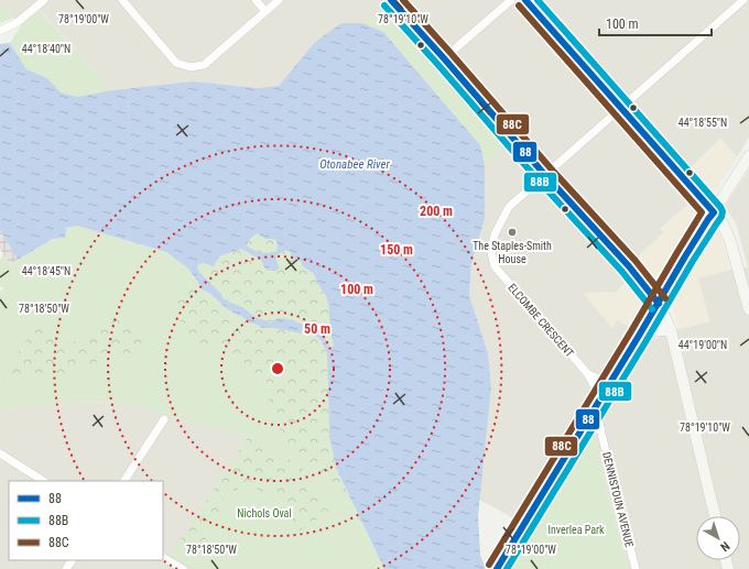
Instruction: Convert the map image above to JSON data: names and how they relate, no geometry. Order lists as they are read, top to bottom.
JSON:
{
  "streets": {
    "street": ["ELCOMBE CRESCENT", "DENNISTOUN AVENUE"]
  },
  "crossings": [
    ["ELCOMBE CRESCENT", "DENNISTOUN AVENUE"]
  ],
  "water": ["Otonabee River"],
  "parks": ["Nichols Oval", "Inverlea Park"],
  "places": ["The Staples-Smith House"],
  "lines": ["transit line 88", "transit line 88B", "transit line 88C"],
  "legend": ["88", "88B", "88C"],
  "scale_bar": "100 m",
  "north": "bottom right",
  "coordinates": [
    "78°19'00\"W",
    "78°19'10\"W",
    "44°18'40\"N",
    "44°18'55\"N",
    "44°18'45\"N",
    "78°18'50\"W",
    "44°19'00\"N"
  ],
  "rings": [
    "200 m",
    "150 m",
    "100 m",
    "50 m"
  ]
}
